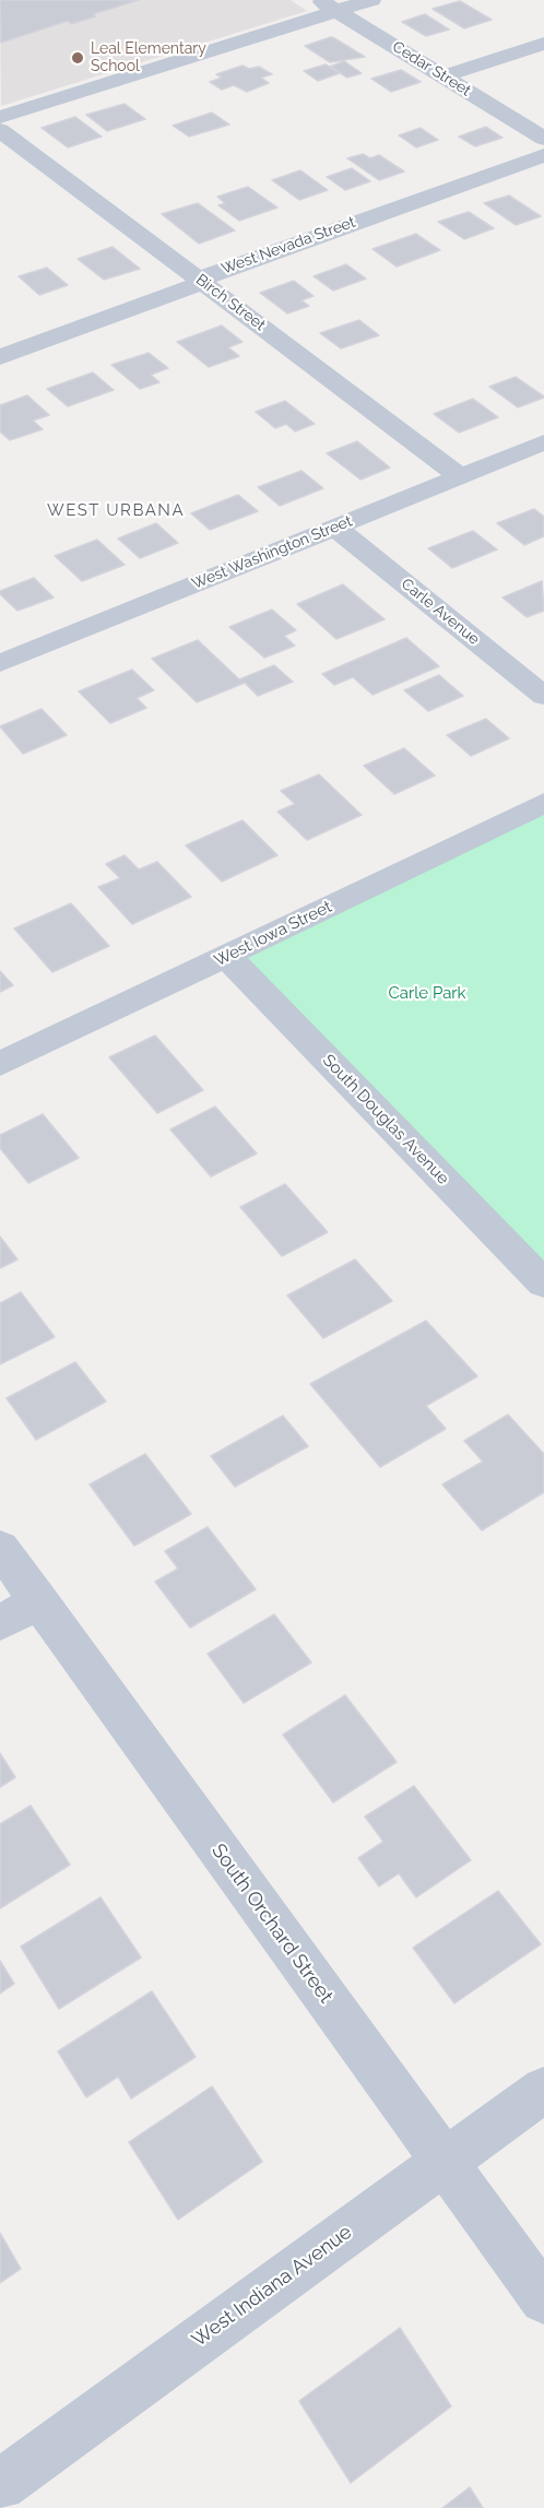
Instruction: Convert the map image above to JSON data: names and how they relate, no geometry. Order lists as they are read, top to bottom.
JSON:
{
  "streets": {
    "street": [
      "Cedar Street",
      "West Nevada Street",
      "Birch Street",
      "West Washington Street",
      "Carle Avenue",
      "West Iowa Street",
      "South Douglas Avenue",
      "South Orchard Street",
      "West Indiana Avenue"
    ]
  },
  "crossings": [
    ["West Nevada Street", "Birch Street"],
    ["Birch Street", "West Washington Street"],
    ["West Washington Street", "Carle Avenue"],
    ["West Iowa Street", "South Douglas Avenue"],
    ["South Orchard Street", "West Indiana Avenue"]
  ],
  "districts": ["WEST URBANA"],
  "parks": ["Carle Park"],
  "places": ["Leal Elementary School"]
}
